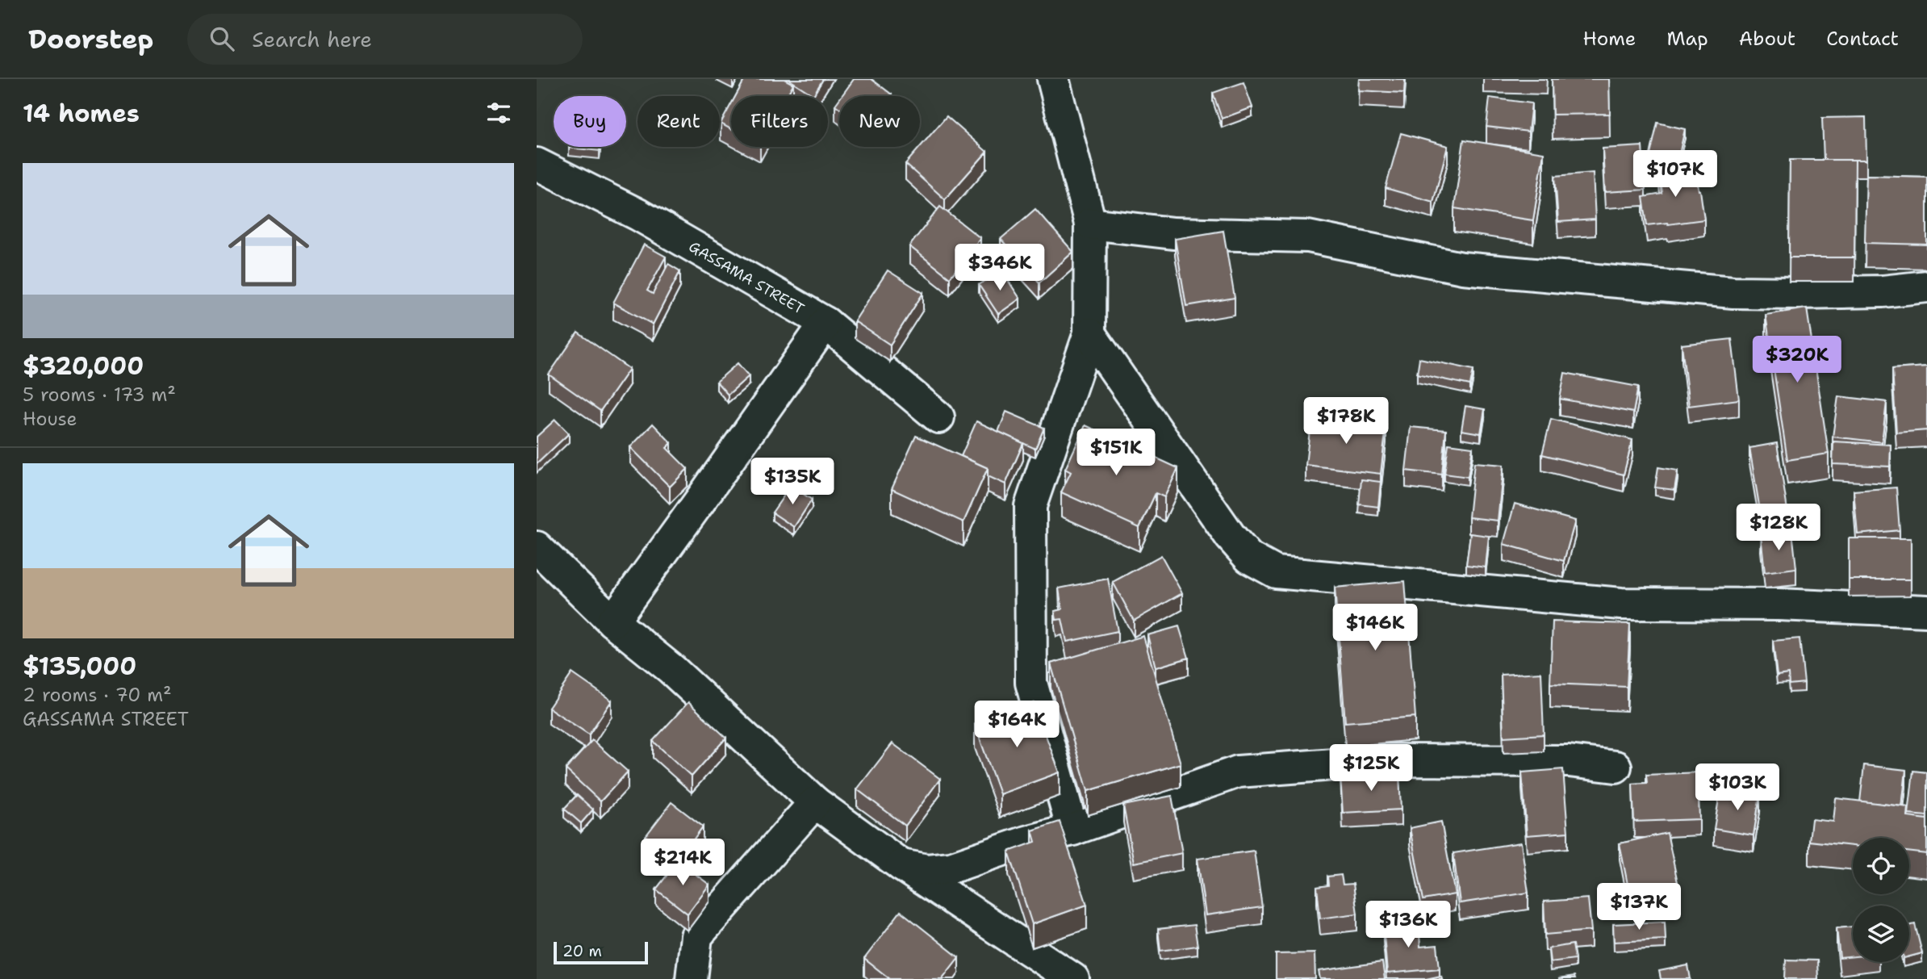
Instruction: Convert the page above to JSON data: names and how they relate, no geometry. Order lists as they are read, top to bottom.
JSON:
{
  "streets": {
    "street": ["GASSAMA STREET"]
  },
  "scale_bar": "20 m",
  "page": {
    "header": "Doorstep",
    "search": "Search here",
    "nav": [
      "Home",
      "Map",
      "About",
      "Contact"
    ],
    "heading": "14 homes",
    "chip": [
      "Buy",
      "Rent",
      "Filters",
      "New"
    ],
    "list": [
      {
        "name": "$320,000",
        "note": "5 rooms · 173 m² · House"
      },
      {
        "name": "$135,000",
        "note": "2 rooms · 70 m² · GASSAMA STREET"
      }
    ],
    "price": [
      "$107K",
      "$346K",
      "$320K",
      "$178K",
      "$151K",
      "$135K",
      "$128K",
      "$146K",
      "$164K",
      "$125K",
      "$103K",
      "$214K",
      "$137K",
      "$136K"
    ],
    "scale": "20 m"
  }
}
